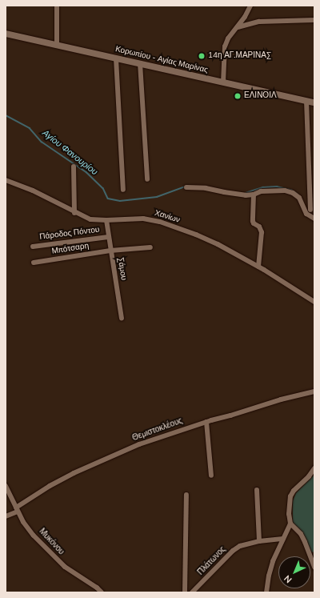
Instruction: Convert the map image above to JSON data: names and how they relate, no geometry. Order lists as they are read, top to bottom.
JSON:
{
  "streets": {
    "main road": ["Κορωπίου - Αγίας Μαρίνας"],
    "street": [
      "Χανίων",
      "Πάροδος Πόντου",
      "Μπότσαρη",
      "Σάμου",
      "Θεμιστοκλέους",
      "Μυκόνου",
      "Πλάτωνος"
    ]
  },
  "crossings": [
    ["Χανίων", "Σάμου"],
    ["Πάροδος Πόντου", "Σάμου"],
    ["Μπότσαρη", "Σάμου"],
    ["Θεμιστοκλέους", "Μυκόνου"]
  ],
  "water": ["Αγίου Φανουρίου"],
  "places": ["14η ΑΓ.ΜΑΡΙΝΑΣ", "ΕΛΙΝΟΙΛ"],
  "north": "bottom left"
}
